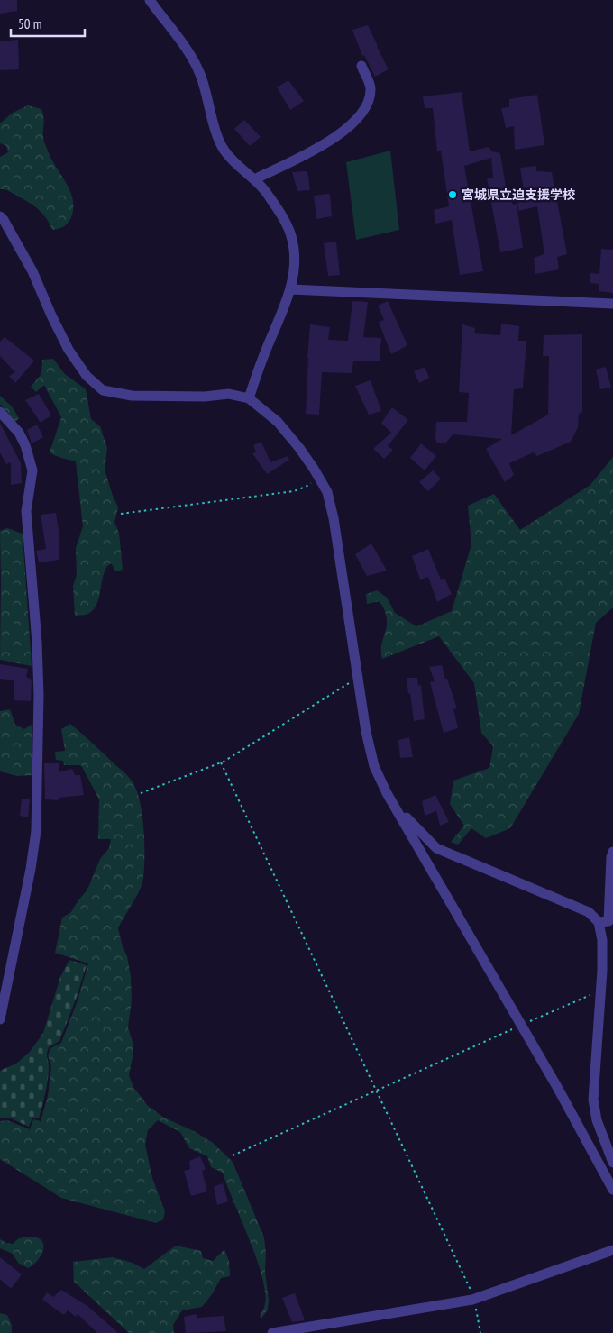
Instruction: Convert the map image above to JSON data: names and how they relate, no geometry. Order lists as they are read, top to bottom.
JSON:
{
  "places": ["宮城県立迫支援学校"],
  "scale_bar": "50 m"
}
